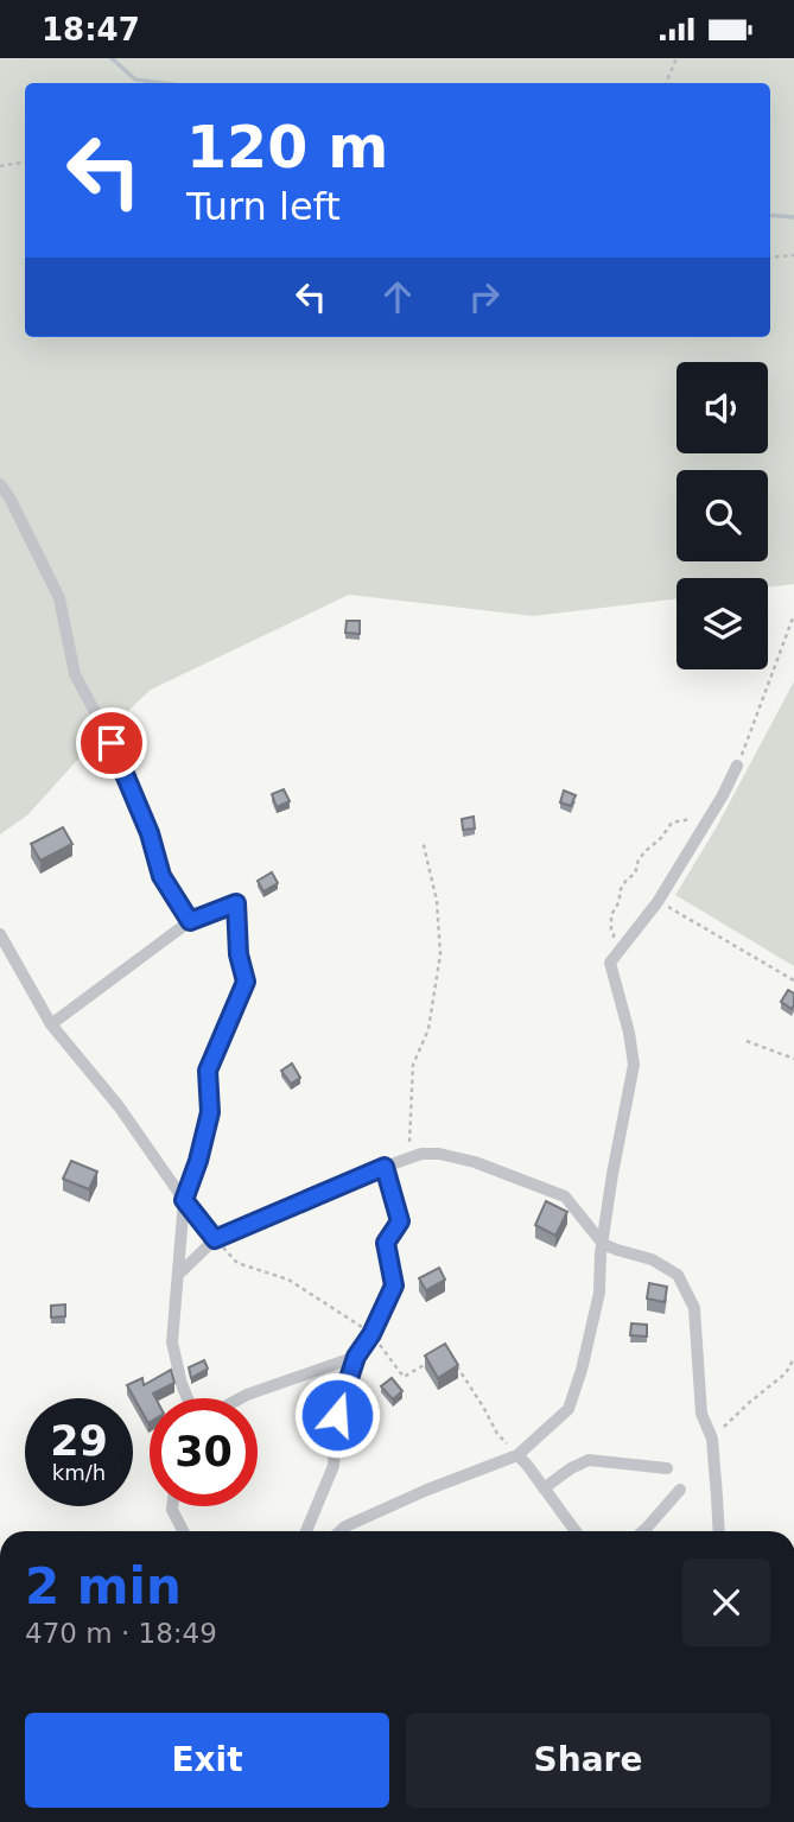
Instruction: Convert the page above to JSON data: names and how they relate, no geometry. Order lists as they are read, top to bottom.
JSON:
{
  "page": {
    "status": "18:47",
    "turn": ["120 m", "Turn left"],
    "speed": "29 km/h",
    "limit": "30",
    "heading": ["2 min", "470 m · 18:49"],
    "buttons": ["Exit", "Share"]
  }
}
